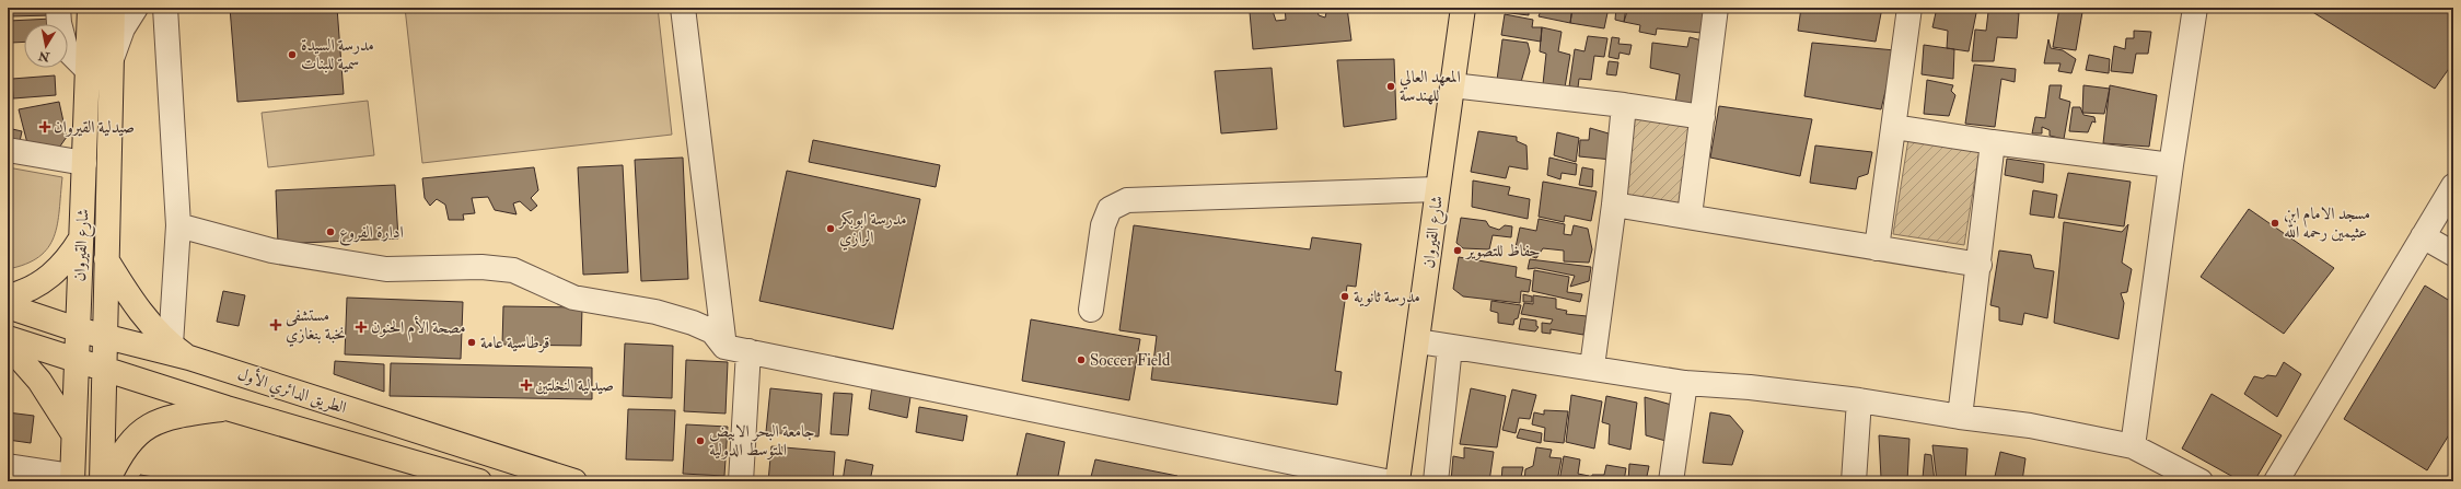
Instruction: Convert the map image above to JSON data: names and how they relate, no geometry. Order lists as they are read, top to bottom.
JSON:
{
  "streets": {
    "main road": ["شارع القيروان", "الطريق الدائري الأول"]
  },
  "crossings": [
    ["شارع القيروان", "الطريق الدائري الأول"]
  ],
  "places": {
    "other": [
      "مدرسة السيدة سمية للبنات",
      "المعهد العالي للهندسة",
      "مسجد الامام ابن عثيمين رحمه الله",
      "مدرسة ابوبكر الرازي",
      "ادارة الفروع",
      "حفاظ للتصوير",
      "مدرسة ثانوية",
      "قرطاسية عامة",
      "Soccer Field",
      "جامعة البحر الابيض المتوسط الدولية"
    ],
    "health": [
      "صيدلية القيروان",
      "مستشفى نخبة بنغازي",
      "مصحة الأم الحنون",
      "صيدلية النخلتين"
    ]
  },
  "north": "bottom"
}
